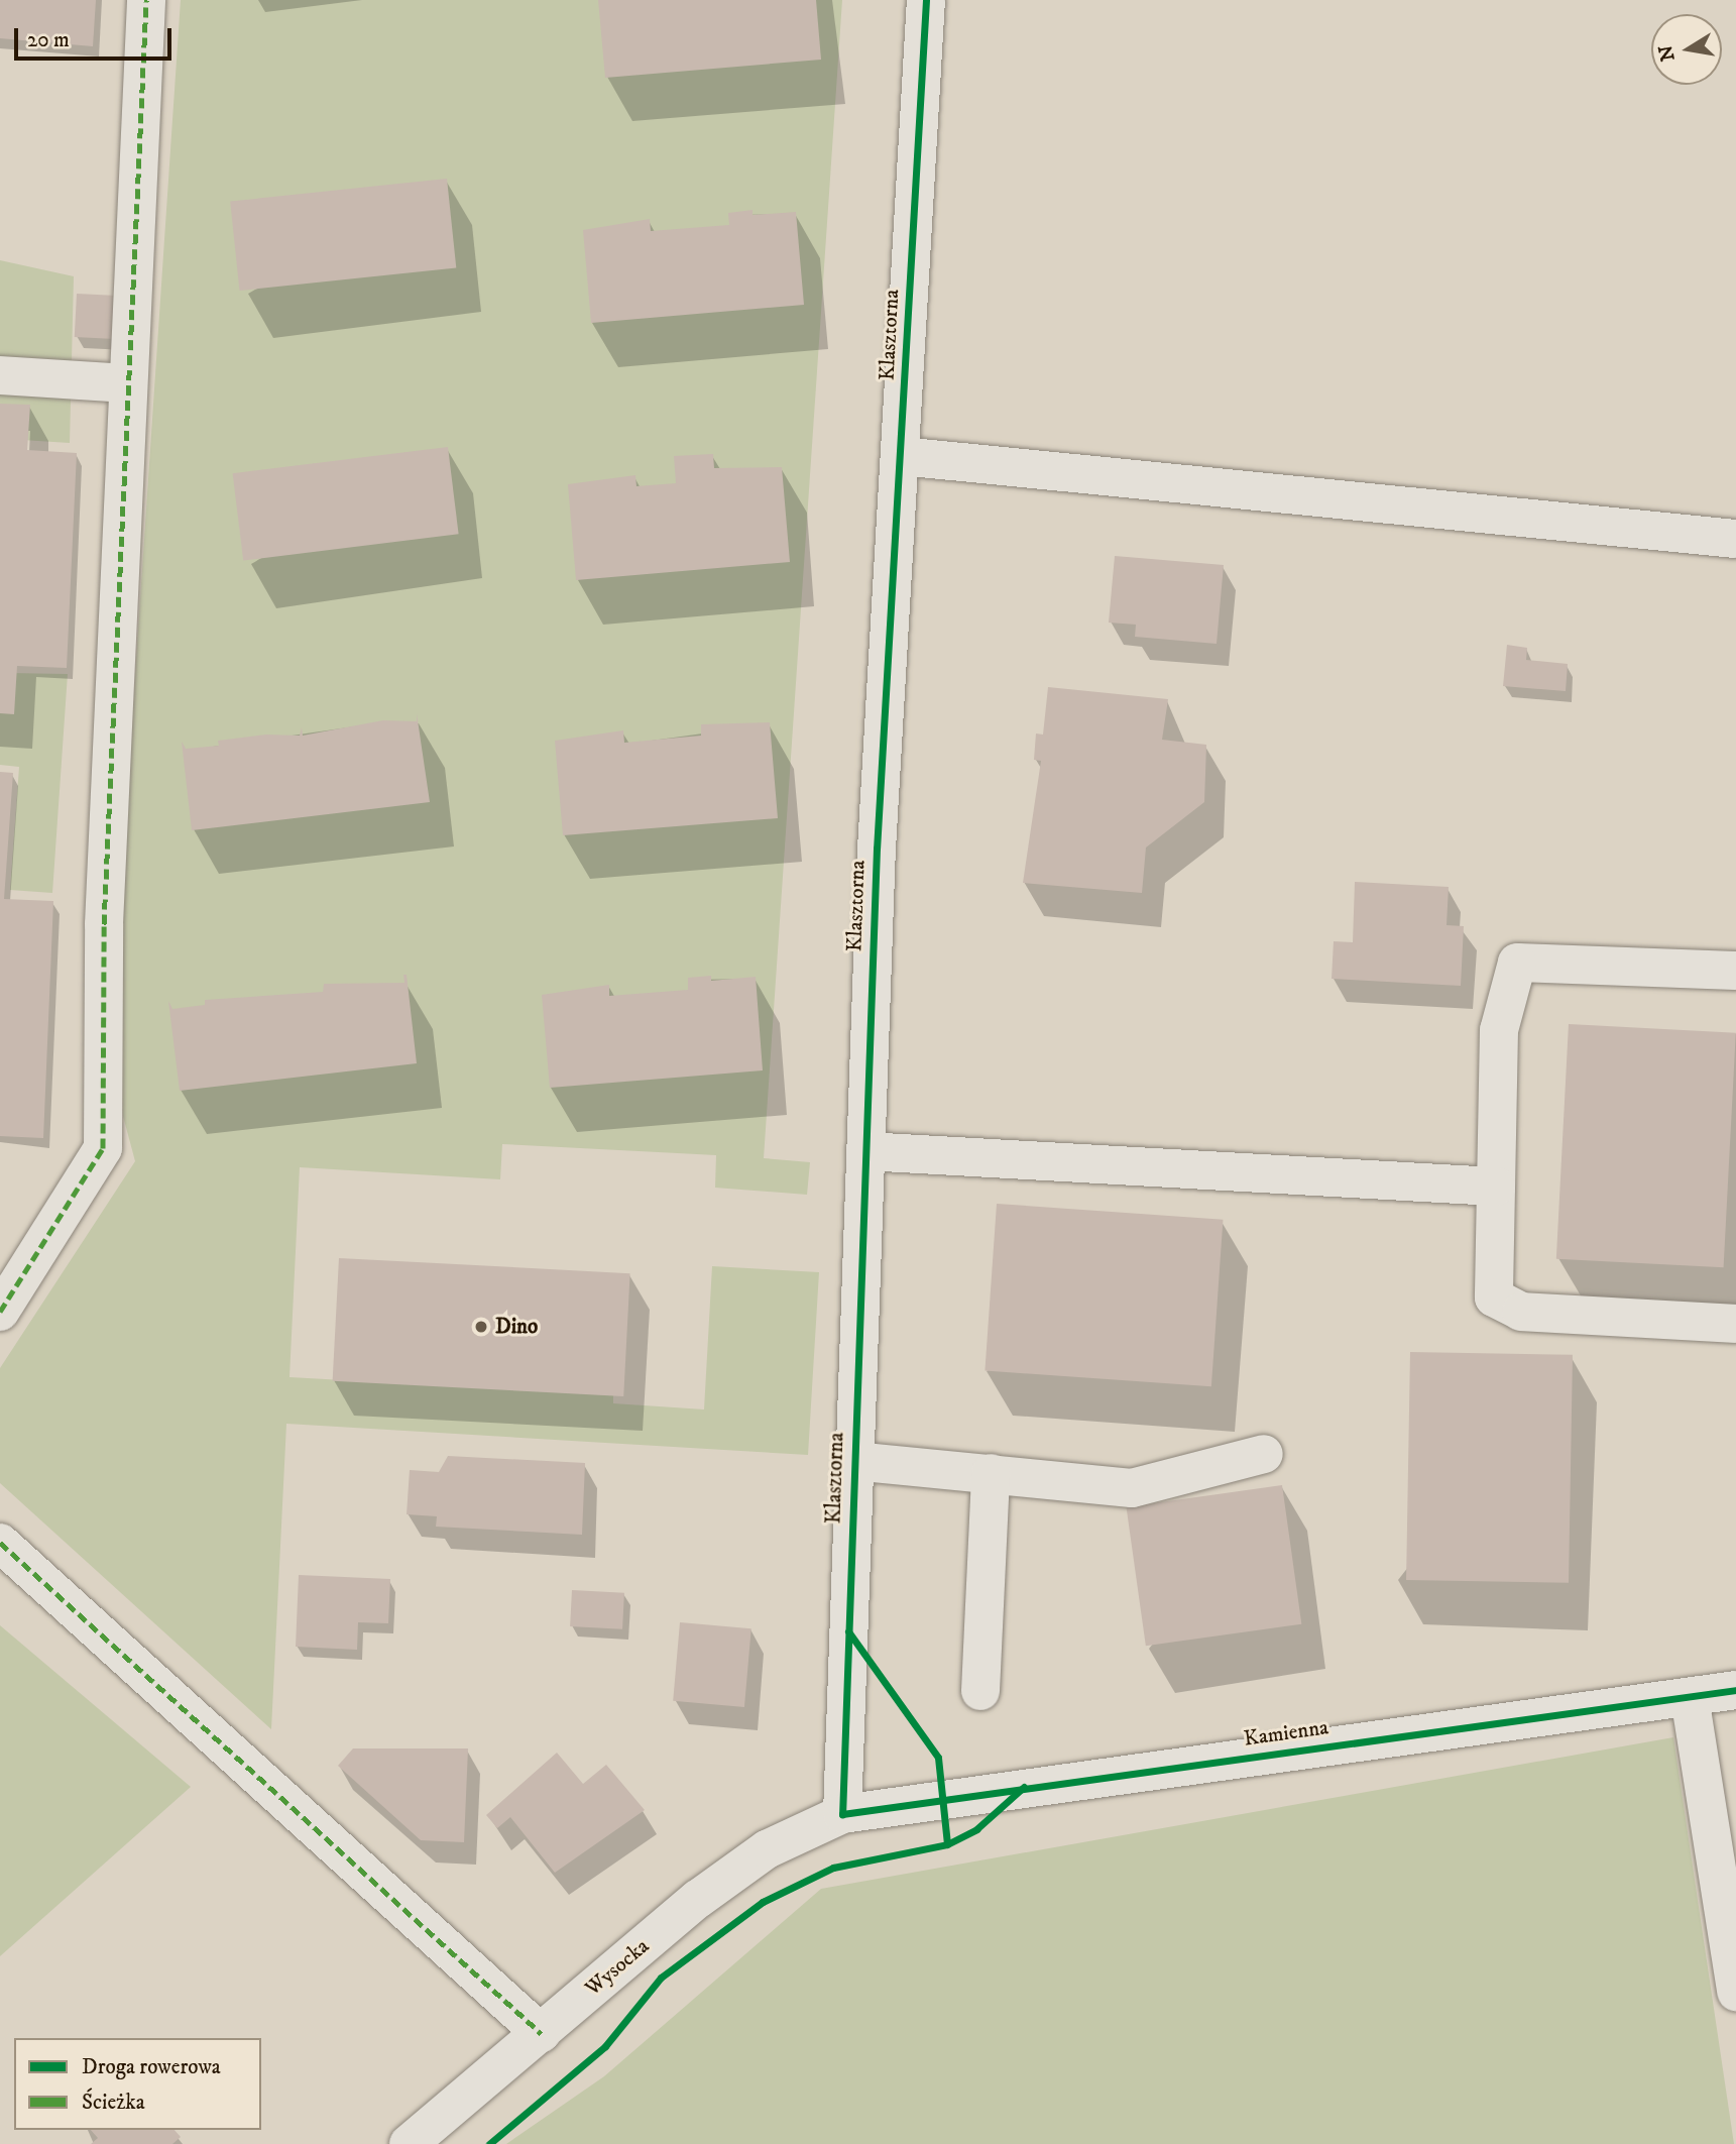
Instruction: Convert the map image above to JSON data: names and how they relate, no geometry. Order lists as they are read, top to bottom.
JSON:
{
  "streets": {
    "street": ["Klasztorna", "Kamienna", "Wysocka"]
  },
  "crossings": [
    ["Klasztorna", "Kamienna"],
    ["Klasztorna", "Wysocka"],
    ["Kamienna", "Wysocka"]
  ],
  "places": ["Dino"],
  "legend": ["Droga rowerowa", "Ścieżka"],
  "scale_bar": "20 m",
  "north": "left"
}
